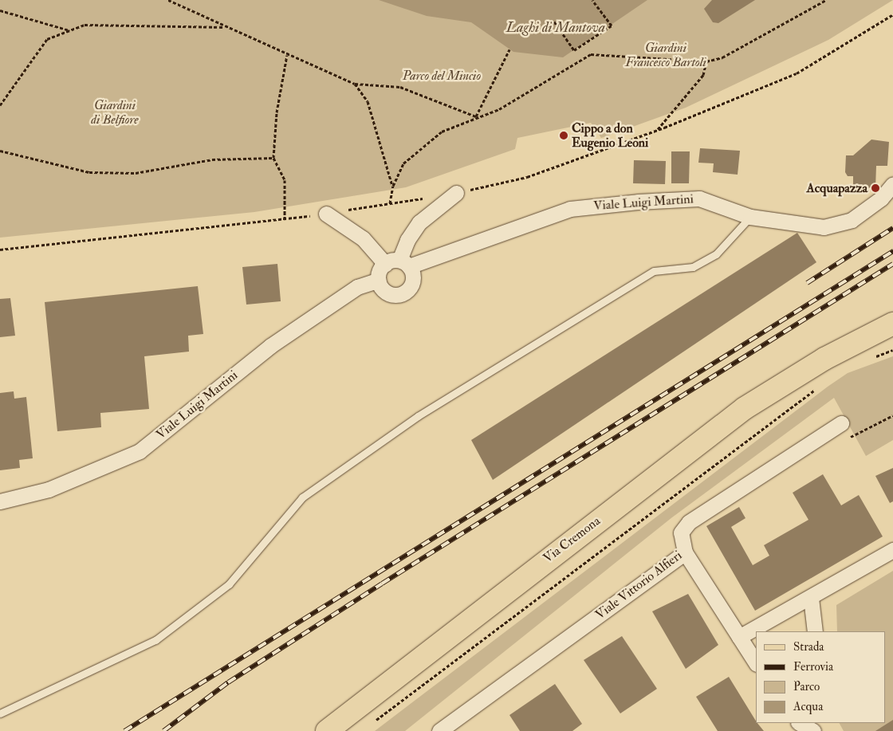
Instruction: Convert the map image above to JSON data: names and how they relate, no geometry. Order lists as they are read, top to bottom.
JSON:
{
  "streets": {
    "main road": ["Via Cremona"],
    "street": ["Viale Luigi Martini", "Viale Vittorio Alfieri"]
  },
  "water": ["Laghi di Mantova"],
  "parks": ["Giardini Francesco Bartoli", "Parco del Mincio", "Giardini di Belfiore"],
  "places": ["Cippo a don Eugenio Leoni", "Acquapazza"],
  "legend": [
    "Strada",
    "Ferrovia",
    "Parco",
    "Acqua"
  ]
}
